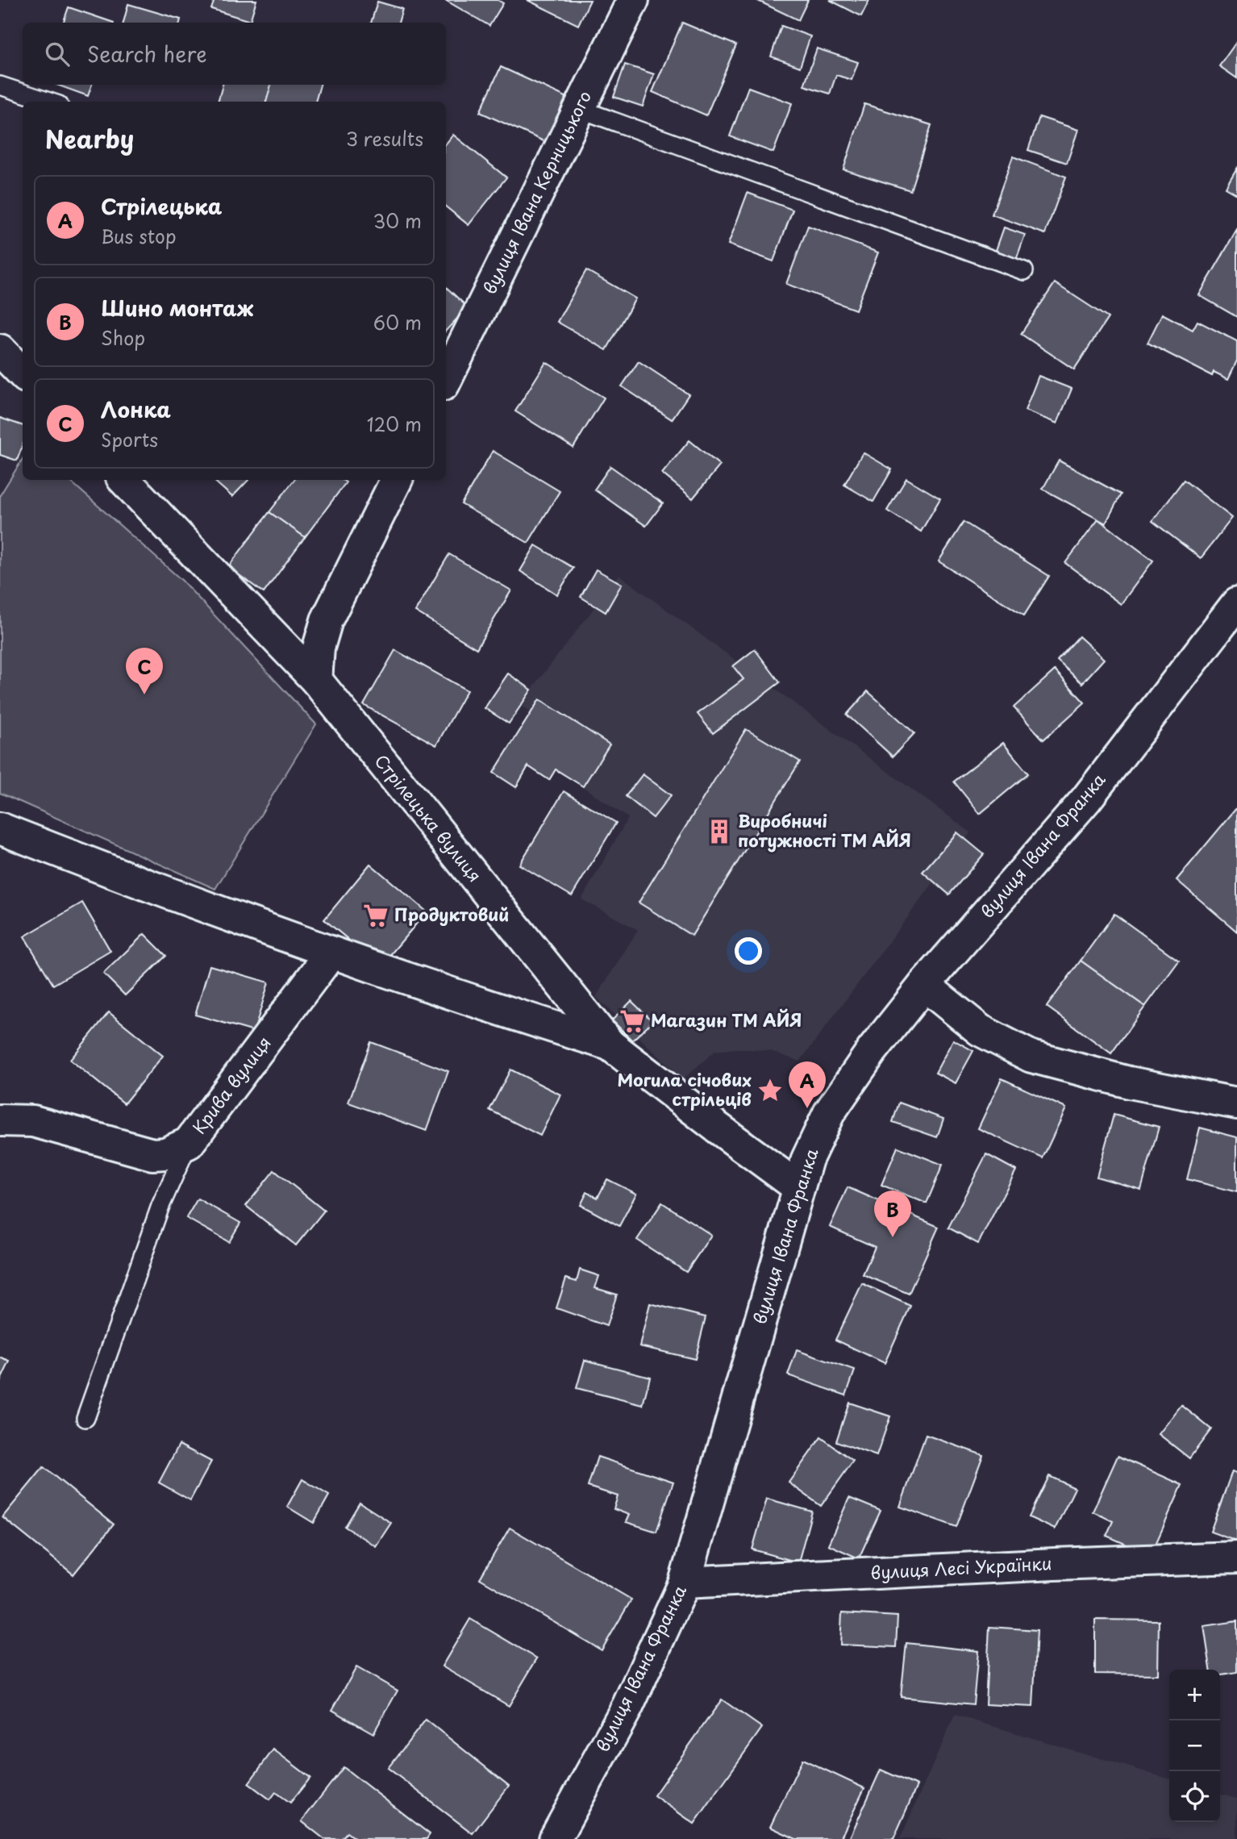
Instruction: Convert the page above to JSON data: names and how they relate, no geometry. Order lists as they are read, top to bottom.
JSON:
{
  "streets": {
    "street": [
      "вулиця Івана Керницького",
      "Стрілецька вулиця",
      "вулиця Івана Франка",
      "Крива вулиця",
      "вулиця Лесі Українки"
    ]
  },
  "crossings": [
    ["Стрілецька вулиця", "вулиця Івана Франка"],
    ["вулиця Івана Франка", "вулиця Лесі Українки"]
  ],
  "places": {
    "building": ["Виробничі потужності ТМ АЙЯ"],
    "supermarket": ["Продуктовий", "Магазин ТМ АЙЯ"],
    "place": ["Могила січових стрільців"]
  },
  "page": {
    "search": "Search here",
    "heading": ["Nearby", "3 results"],
    "list": [
      {
        "mark": "A",
        "name": "Стрілецька",
        "note": "Bus stop",
        "value": "30 m"
      },
      {
        "mark": "B",
        "name": "Шино монтаж",
        "note": "Shop",
        "value": "60 m"
      },
      {
        "mark": "C",
        "name": "Лонка",
        "note": "Sports",
        "value": "120 m"
      }
    ],
    "pins": ["C", "A", "B"],
    "map_buttons": ["+", "−"]
  }
}
